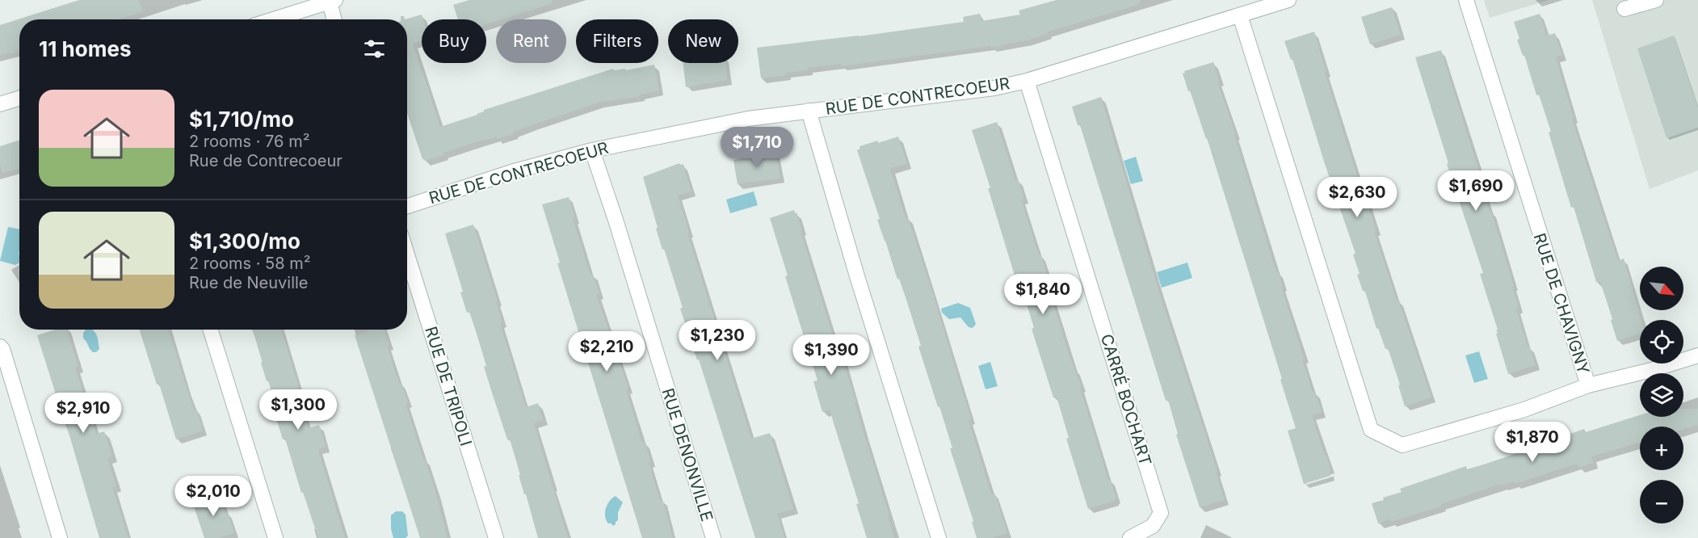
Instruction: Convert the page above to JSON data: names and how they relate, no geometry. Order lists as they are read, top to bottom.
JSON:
{
  "streets": {
    "street": [
      "RUE DE CONTRECOEUR",
      "RUE DE CHAVIGNY",
      "RUE DE TRIPOLI",
      "CARRÉ BOCHART",
      "RUE DENONVILLE"
    ]
  },
  "crossings": [
    ["RUE DE CONTRECOEUR", "CARRÉ BOCHART"],
    ["RUE DE CONTRECOEUR", "RUE DENONVILLE"]
  ],
  "north": "bottom right",
  "page": {
    "chip": [
      "Buy",
      "Rent",
      "Filters",
      "New"
    ],
    "heading": "11 homes",
    "list": [
      {
        "name": "$1,710/mo",
        "note": "2 rooms · 76 m² · Rue de Contrecoeur"
      },
      {
        "name": "$1,300/mo",
        "note": "2 rooms · 58 m² · Rue de Neuville"
      }
    ],
    "price": [
      "$1,710",
      "$1,690",
      "$2,630",
      "$1,840",
      "$1,230",
      "$2,210",
      "$1,390",
      "$1,300",
      "$2,910",
      "$1,870",
      "$2,010"
    ],
    "map_buttons": ["+", "−"]
  }
}
